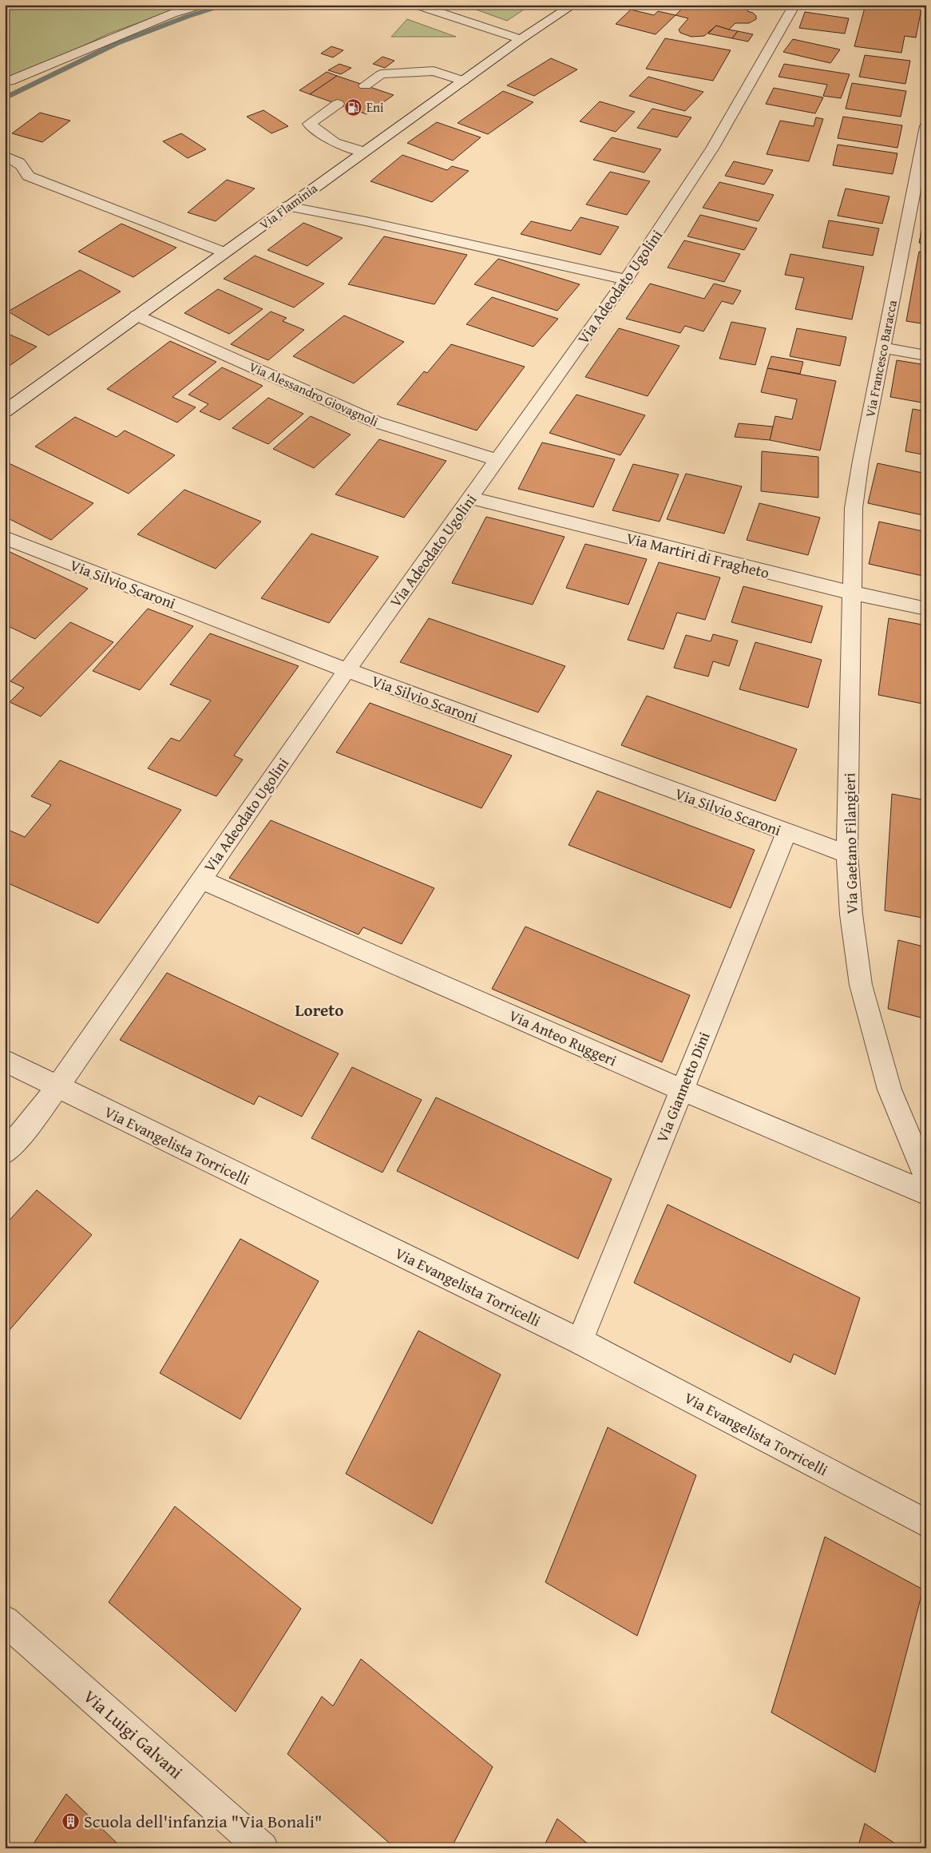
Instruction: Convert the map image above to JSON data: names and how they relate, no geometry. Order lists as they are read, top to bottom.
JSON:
{
  "streets": {
    "street": [
      "Via Flaminia",
      "Via Adeodato Ugolini",
      "Via Francesco Baracca",
      "Via Alessandro Giovagnoli",
      "Via Martiri di Fragheto",
      "Via Silvio Scaroni",
      "Via Gaetano Filangieri",
      "Via Anteo Ruggeri",
      "Via Giannetto Dini",
      "Via Evangelista Torricelli",
      "Via Luigi Galvani"
    ]
  },
  "crossings": [
    ["Via Flaminia", "Via Alessandro Giovagnoli"],
    ["Via Adeodato Ugolini", "Via Alessandro Giovagnoli"],
    ["Via Adeodato Ugolini", "Via Martiri di Fragheto"],
    ["Via Adeodato Ugolini", "Via Silvio Scaroni"],
    ["Via Adeodato Ugolini", "Via Anteo Ruggeri"],
    ["Via Adeodato Ugolini", "Via Evangelista Torricelli"],
    ["Via Francesco Baracca", "Via Martiri di Fragheto"],
    ["Via Francesco Baracca", "Via Gaetano Filangieri"],
    ["Via Martiri di Fragheto", "Via Gaetano Filangieri"],
    ["Via Silvio Scaroni", "Via Gaetano Filangieri"],
    ["Via Silvio Scaroni", "Via Giannetto Dini"],
    ["Via Anteo Ruggeri", "Via Giannetto Dini"],
    ["Via Giannetto Dini", "Via Evangelista Torricelli"]
  ],
  "districts": ["Loreto"],
  "places": {
    "fuel station": ["Eni"],
    "building": ["Scuola dell'infanzia \"Via Bonali\""]
  }
}
